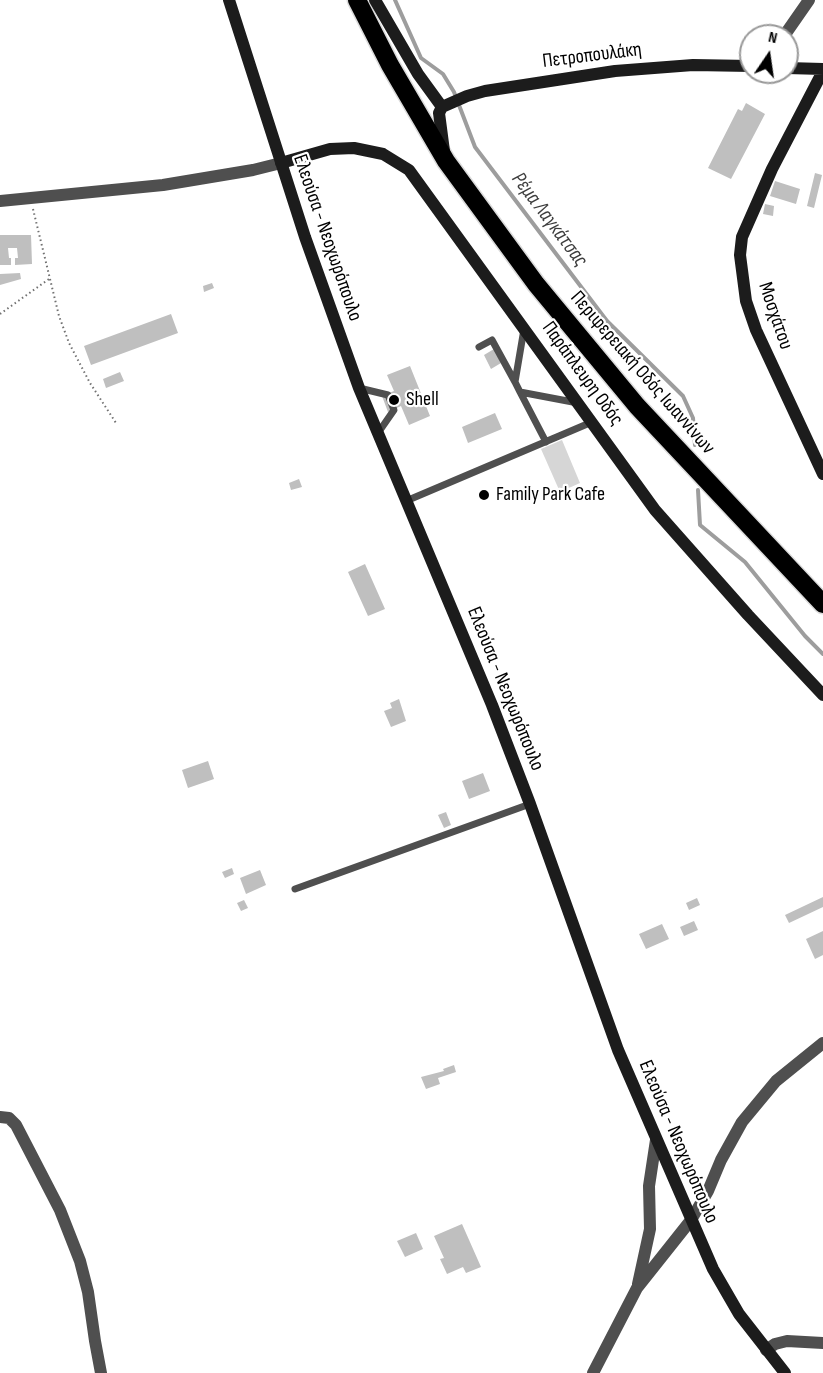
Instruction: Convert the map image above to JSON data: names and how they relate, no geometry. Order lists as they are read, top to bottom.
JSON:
{
  "streets": {
    "highway": ["Περιφερειακή Οδός Ιωαννίνων"],
    "street": [
      "Πετροπουλάκη",
      "Ελεούσα - Νεοχωρόπουλο",
      "Μοσχάτου",
      "Παράπλευρη Οδός"
    ]
  },
  "crossings": [
    ["Ελεούσα - Νεοχωρόπουλο", "Παράπλευρη Οδός"]
  ],
  "water": ["Ρέμα Λαγκάτσας"],
  "places": ["Shell", "Family Park Cafe"],
  "north": "top"
}
